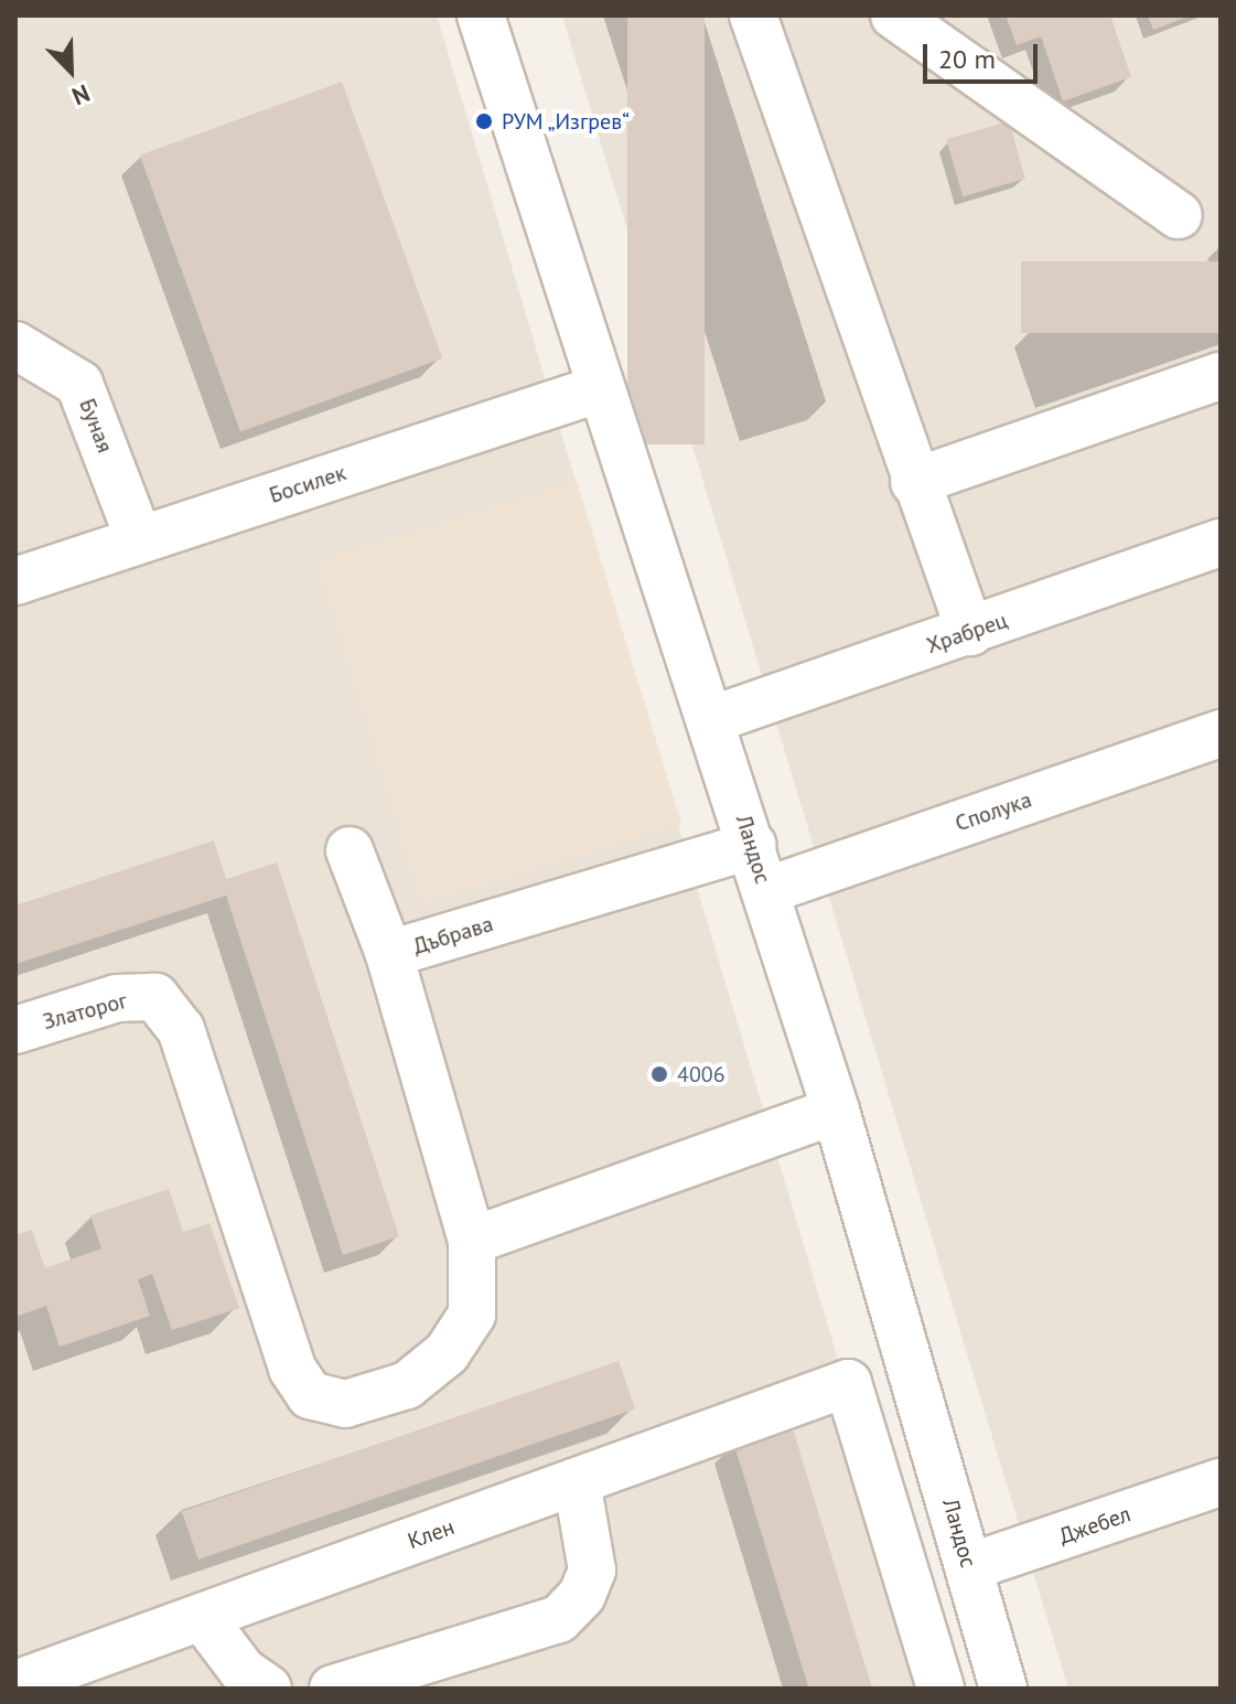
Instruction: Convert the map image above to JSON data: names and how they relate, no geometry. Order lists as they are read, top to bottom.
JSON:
{
  "streets": {
    "street": [
      "Буная",
      "Босилек",
      "Храбрец",
      "Сполука",
      "Ландос",
      "Дъбрава",
      "Златорог",
      "Джебел",
      "Клен"
    ]
  },
  "crossings": [
    ["Буная", "Босилек"],
    ["Босилек", "Ландос"],
    ["Храбрец", "Ландос"],
    ["Сполука", "Ландос"],
    ["Ландос", "Дъбрава"],
    ["Ландос", "Джебел"],
    ["Дъбрава", "Златорог"]
  ],
  "places": ["РУМ „Изгрев“", "4006"],
  "scale_bar": "20 m",
  "north": "bottom right"
}
